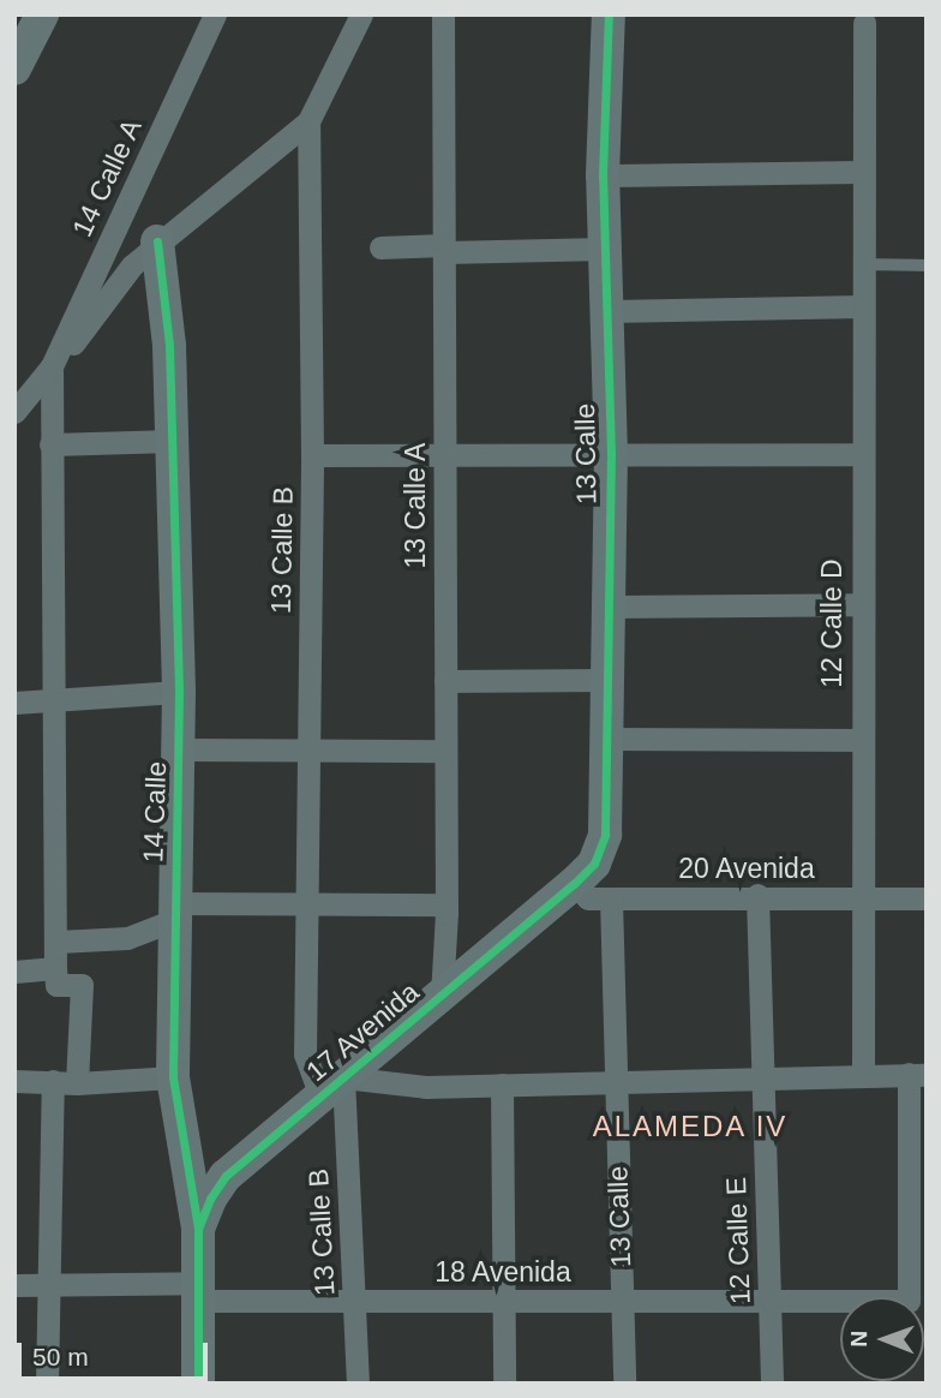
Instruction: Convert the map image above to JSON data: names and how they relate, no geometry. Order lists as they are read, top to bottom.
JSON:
{
  "streets": {
    "street": [
      "14 Calle A",
      "13 Calle",
      "13 Calle A",
      "13 Calle B",
      "12 Calle D",
      "14 Calle",
      "20 Avenida",
      "17 Avenida",
      "12 Calle E",
      "18 Avenida"
    ]
  },
  "crossings": [
    ["13 Calle", "20 Avenida"],
    ["13 Calle", "17 Avenida"],
    ["13 Calle", "18 Avenida"],
    ["13 Calle A", "17 Avenida"],
    ["13 Calle B", "17 Avenida"],
    ["13 Calle B", "18 Avenida"],
    ["12 Calle D", "20 Avenida"],
    ["14 Calle", "17 Avenida"],
    ["14 Calle", "18 Avenida"],
    ["20 Avenida", "17 Avenida"],
    ["20 Avenida", "12 Calle E"],
    ["12 Calle E", "18 Avenida"]
  ],
  "districts": ["ALAMEDA IV"],
  "scale_bar": "50 m",
  "north": "left"
}
